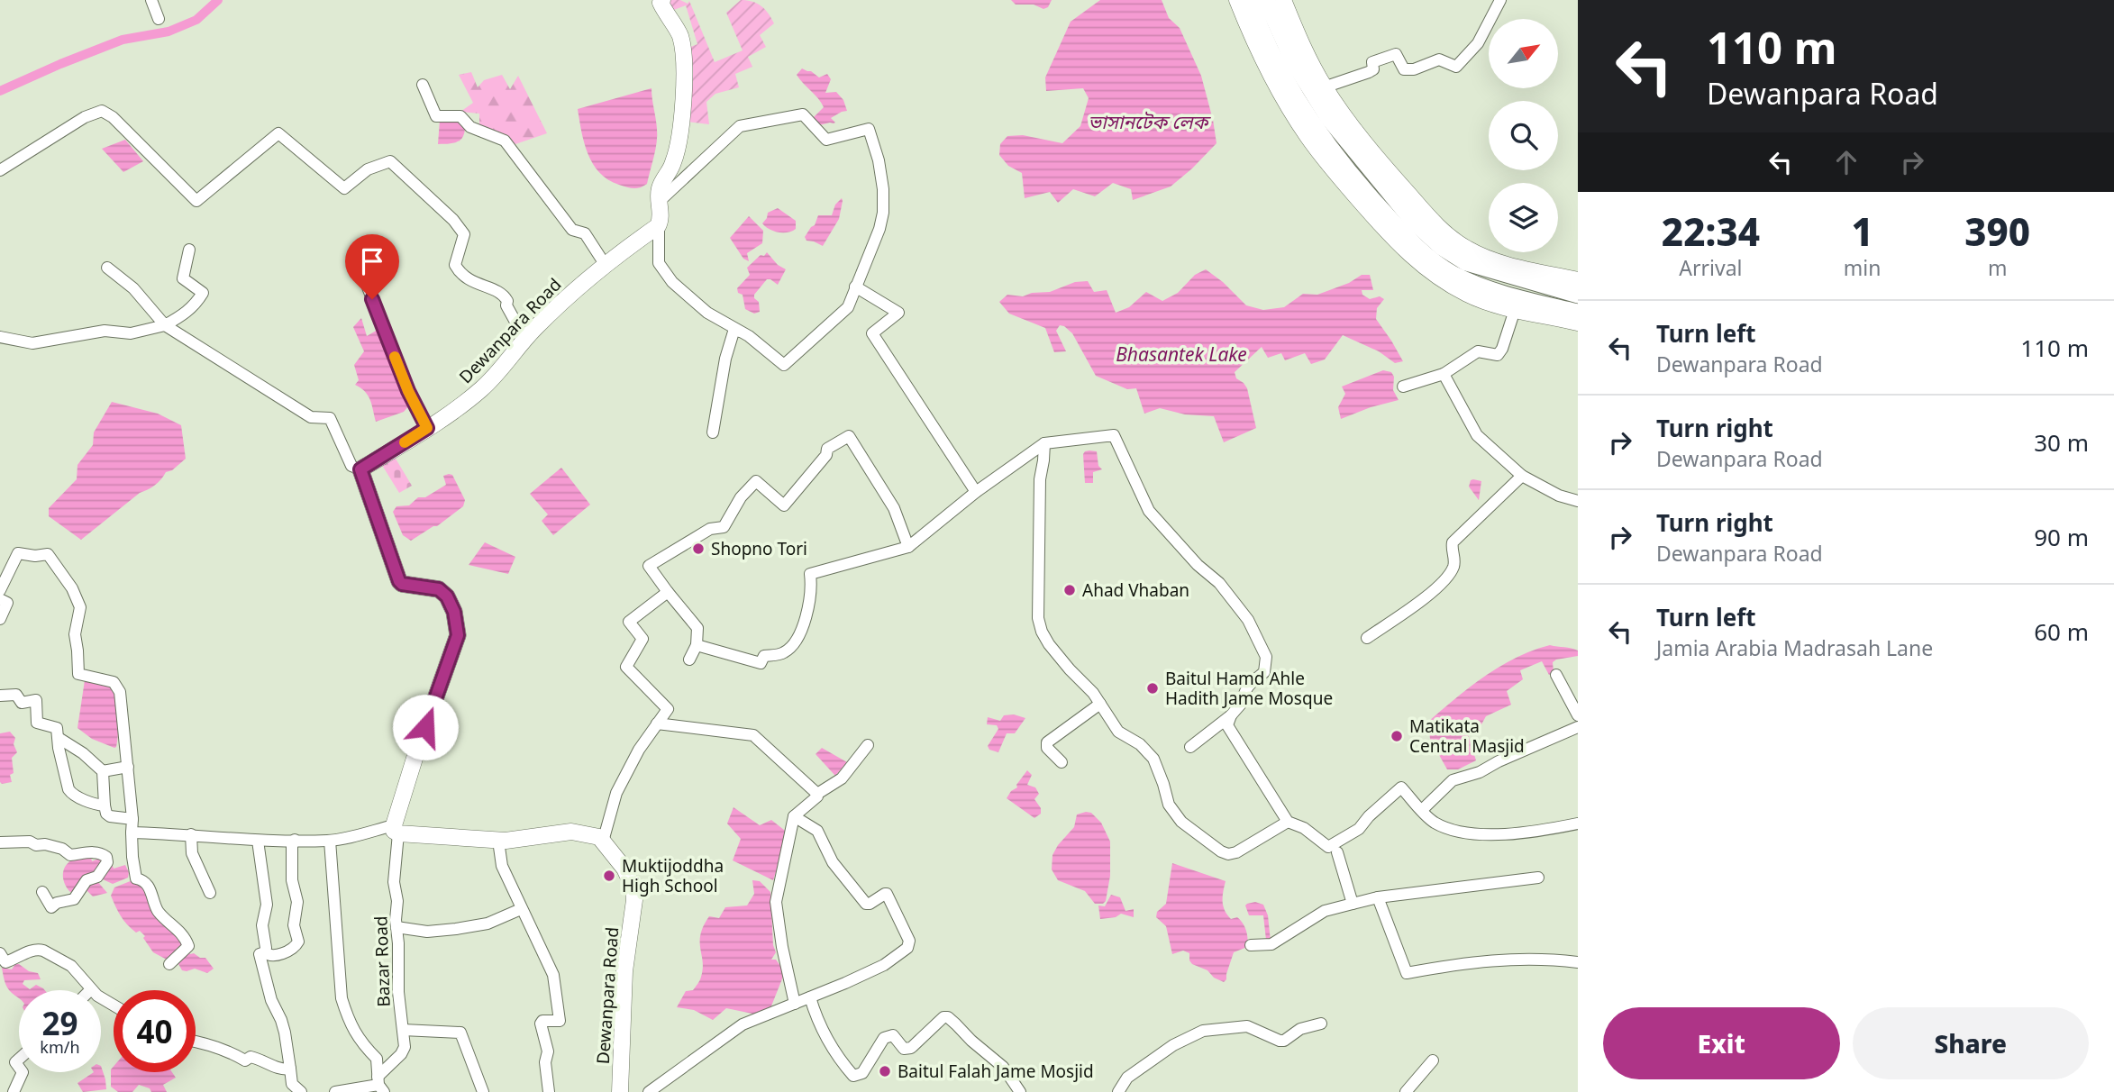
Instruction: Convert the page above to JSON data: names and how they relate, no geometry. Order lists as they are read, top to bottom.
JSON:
{
  "streets": {
    "street": ["Dewanpara Road", "Bazar Road"]
  },
  "water": ["ভাসানটেক লেক", "Bhasantek Lake"],
  "places": [
    "Shopno Tori",
    "Ahad Vhaban",
    "Baitul Hamd Ahle Hadith Jame Mosque",
    "Matikata Central Masjid",
    "Muktijoddha High School",
    "Baitul Falah Jame Mosjid"
  ],
  "north": "top right",
  "page": {
    "turn": ["110 m", "Dewanpara Road"],
    "eta": [
      "22:34",
      "Arrival",
      "1",
      "min",
      "390",
      "m"
    ],
    "list": [
      {
        "name": "Turn left",
        "note": "Dewanpara Road",
        "value": "110 m"
      },
      {
        "name": "Turn right",
        "note": "Dewanpara Road",
        "value": "30 m"
      },
      {
        "name": "Turn right",
        "note": "Dewanpara Road",
        "value": "90 m"
      },
      {
        "name": "Turn left",
        "note": "Jamia Arabia Madrasah Lane",
        "value": "60 m"
      }
    ],
    "speed": "29 km/h",
    "limit": "40",
    "buttons": ["Exit", "Share"]
  }
}
